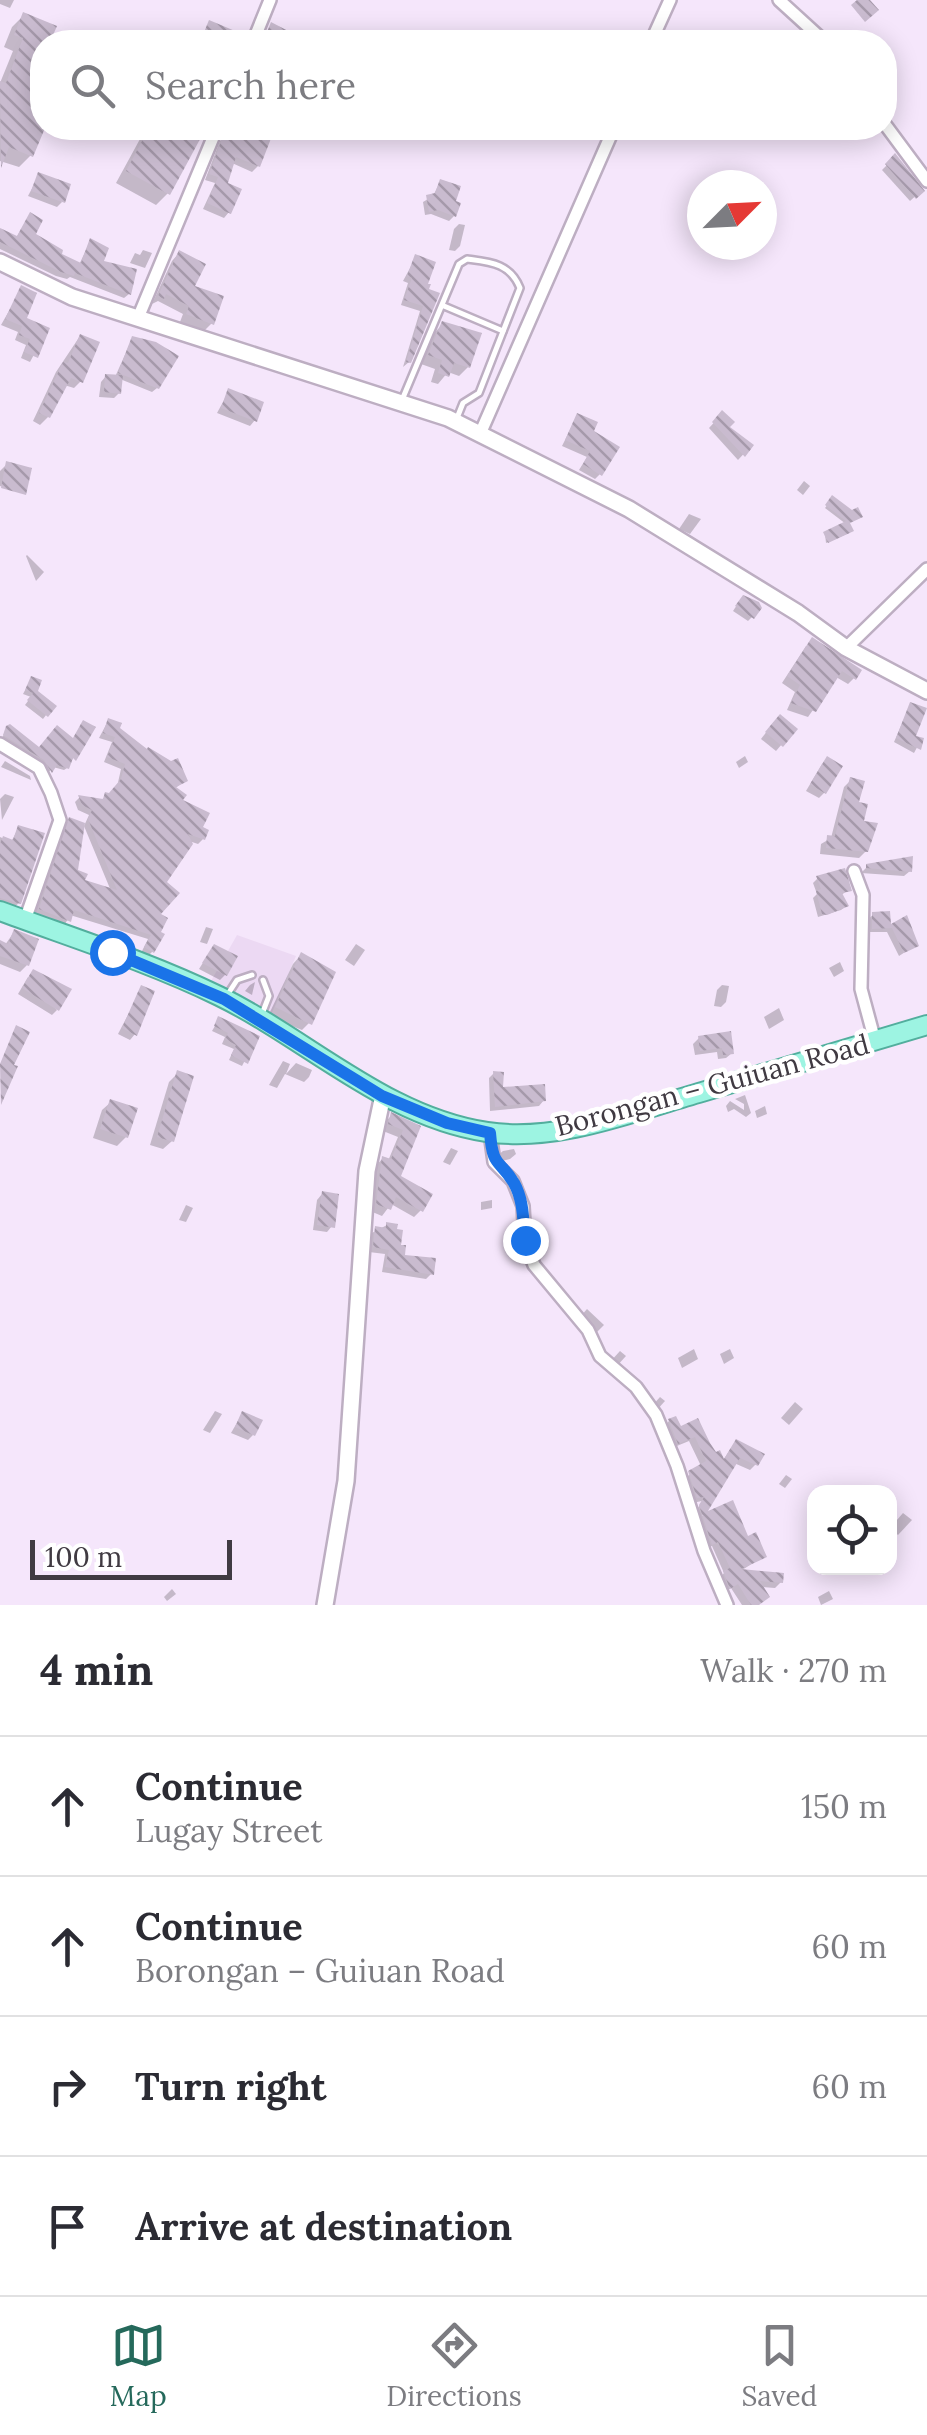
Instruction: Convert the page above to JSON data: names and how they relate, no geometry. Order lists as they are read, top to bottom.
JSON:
{
  "streets": {
    "main road": ["Borongan – Guiuan Road"]
  },
  "scale_bar": "100 m",
  "north": "top right",
  "page": {
    "search": "Search here",
    "scale": "100 m",
    "heading": ["4 min", "Walk · 270 m"],
    "list": [
      ["Continue", "Lugay Street", "150 m"],
      ["Continue", "Borongan – Guiuan Road", "60 m"],
      ["Turn right", "60 m"],
      "Arrive at destination"
    ],
    "nav": ["Map", "Directions", "Saved"]
  }
}
